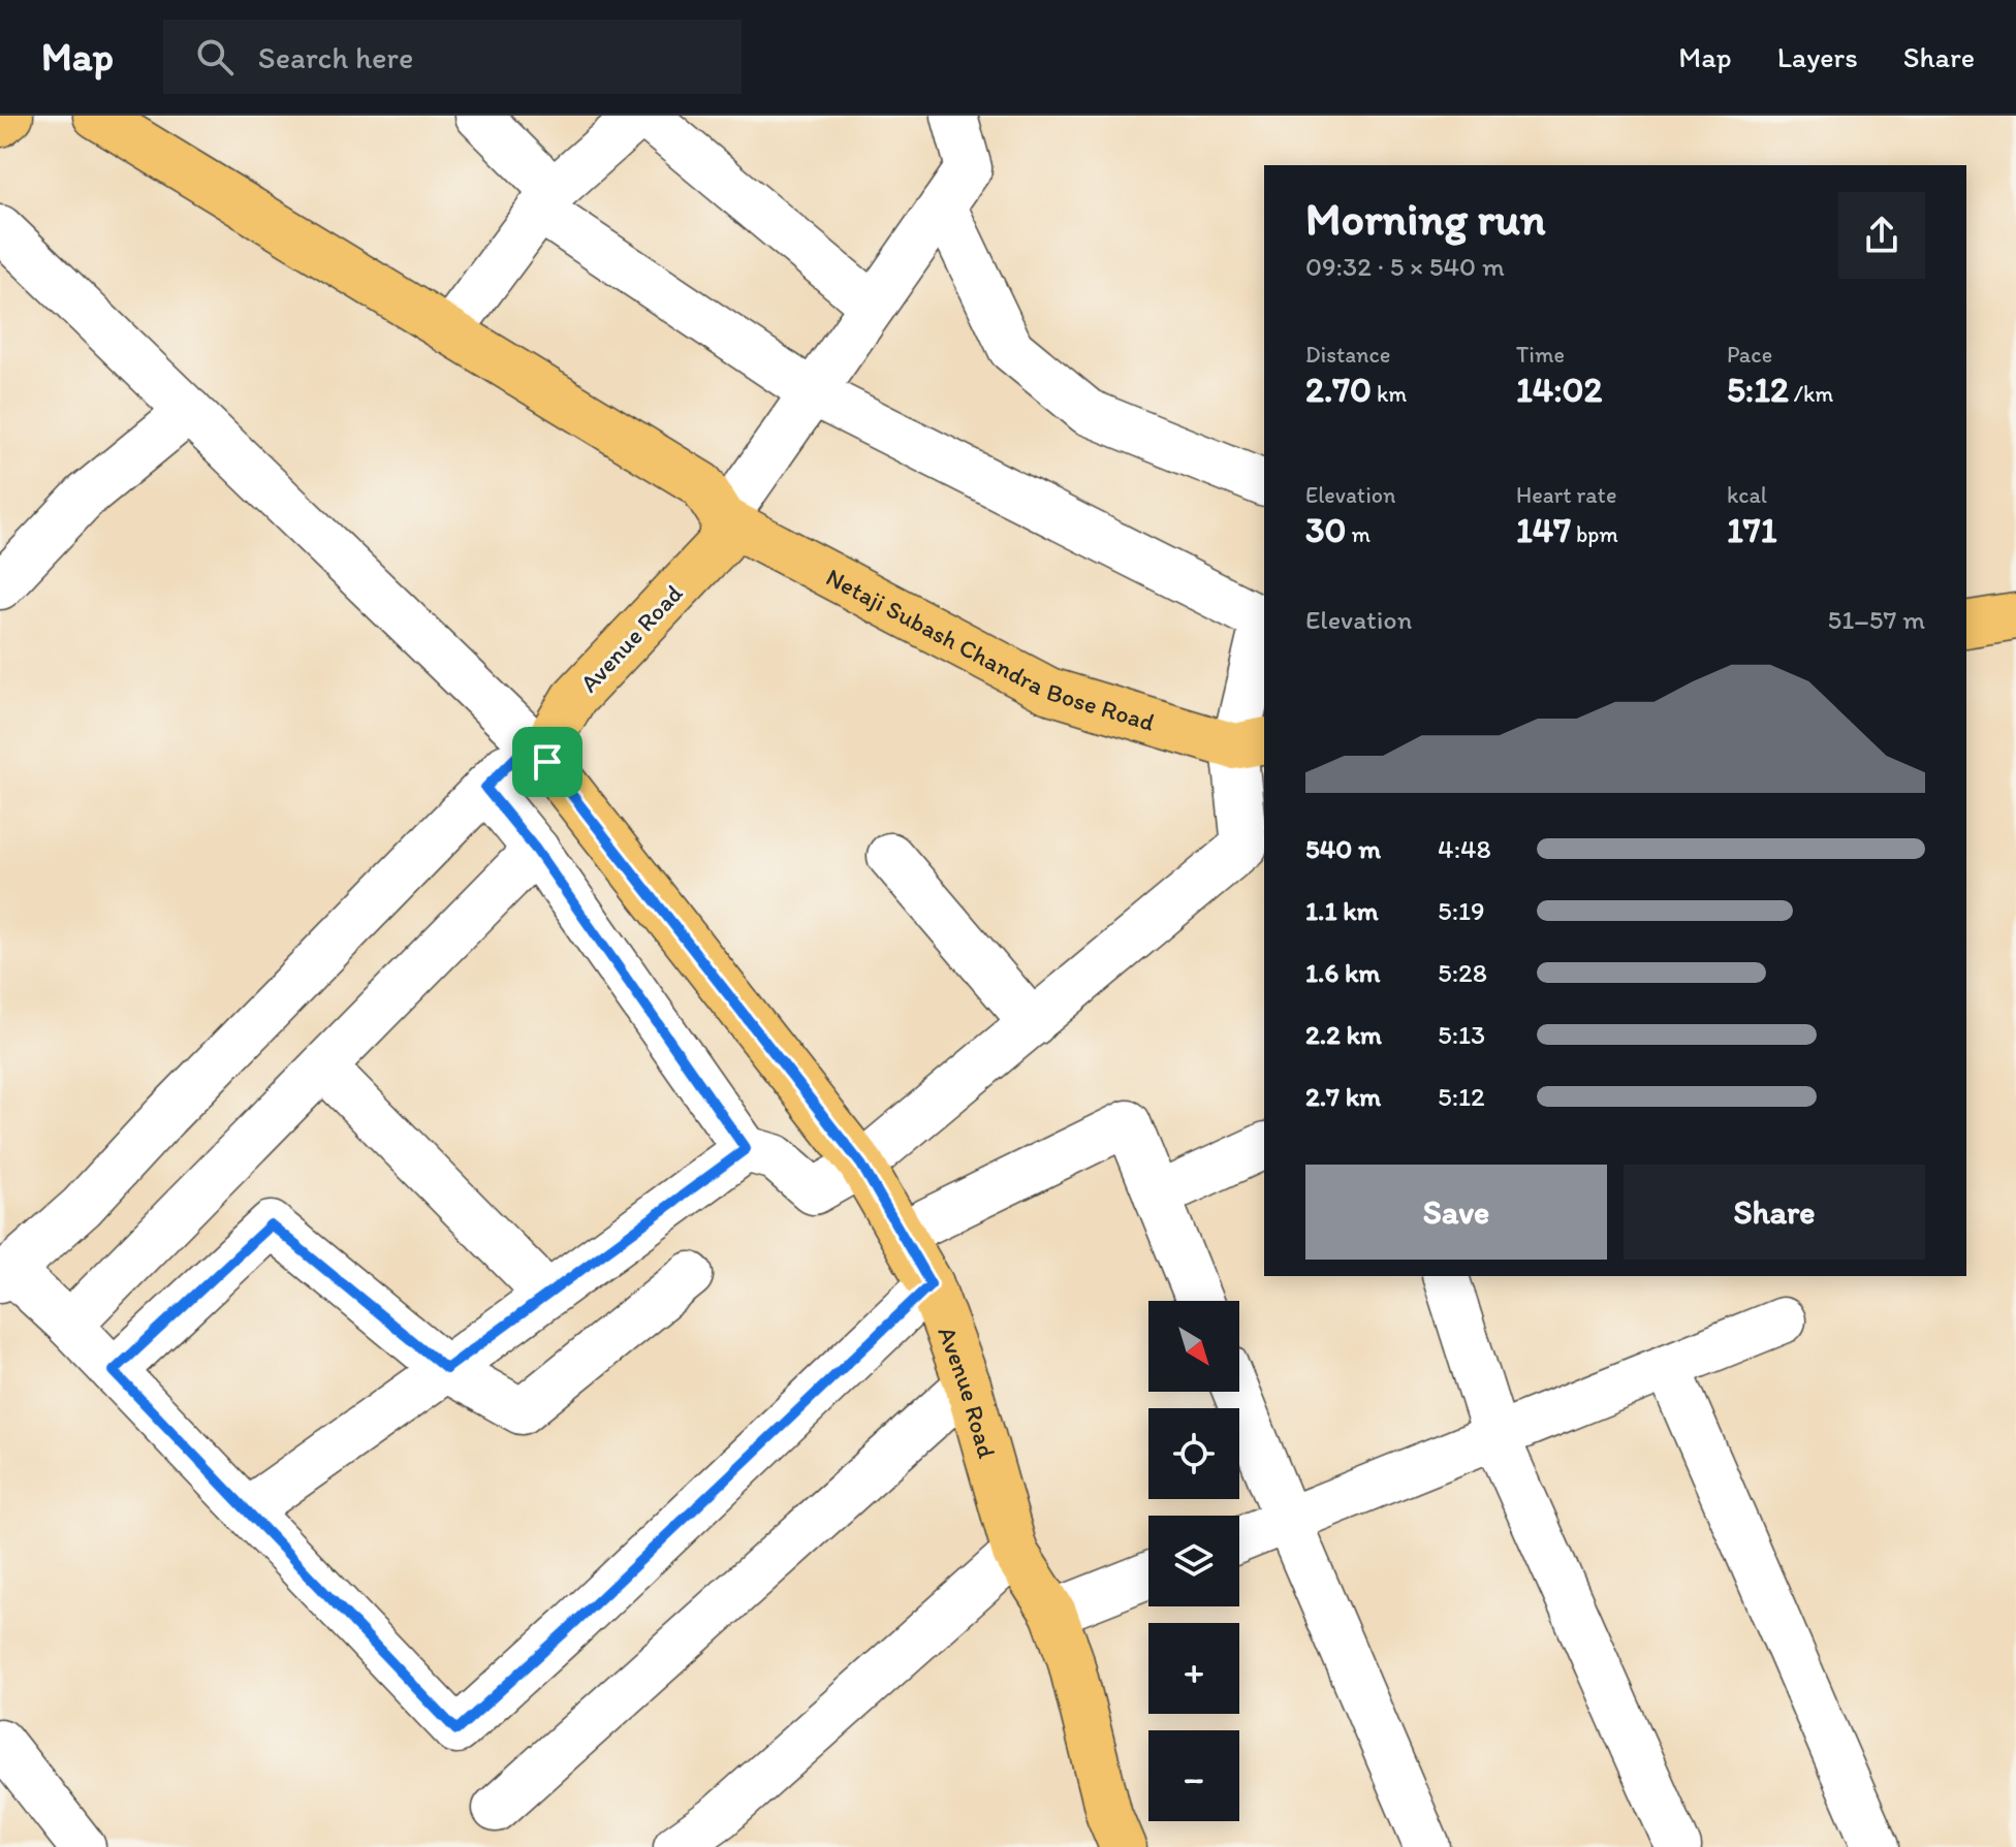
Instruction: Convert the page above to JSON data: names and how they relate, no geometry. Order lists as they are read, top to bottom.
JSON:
{
  "streets": {
    "main road": ["Avenue Road", "Netaji Subash Chandra Bose Road"]
  },
  "crossings": [
    ["Avenue Road", "Netaji Subash Chandra Bose Road"]
  ],
  "north": "bottom right",
  "page": {
    "header": "Map",
    "search": "Search here",
    "nav": ["Map", "Layers", "Share"],
    "heading": ["Morning run", "09:32 · 5 × 540 m"],
    "stats": [
      ["Distance", "2.70 km"],
      ["Time", "14:02"],
      ["Pace", "5:12 /km"],
      ["Elevation", "30 m"],
      ["Heart rate", "147 bpm"],
      ["kcal", "171"]
    ],
    "chart": ["Elevation", "51–57 m"],
    "list": [
      {
        "name": "540 m",
        "note": "4:48"
      },
      {
        "name": "1.1 km",
        "note": "5:19"
      },
      {
        "name": "1.6 km",
        "note": "5:28"
      },
      {
        "name": "2.2 km",
        "note": "5:13"
      },
      {
        "name": "2.7 km",
        "note": "5:12"
      }
    ],
    "buttons": ["Save", "Share"],
    "map_buttons": ["+", "−"]
  }
}
